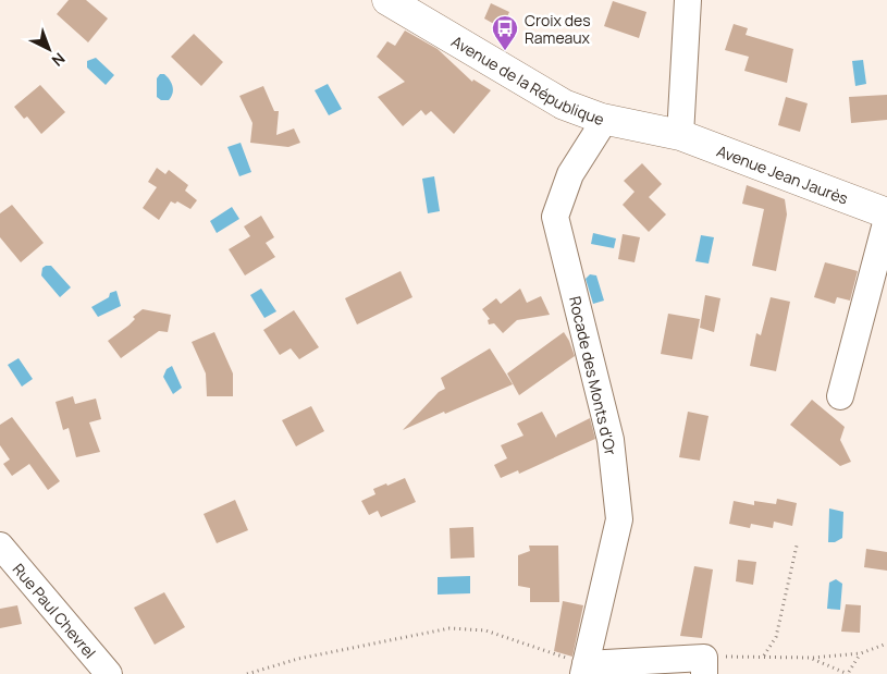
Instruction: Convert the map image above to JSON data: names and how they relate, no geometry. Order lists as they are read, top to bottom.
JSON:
{
  "streets": {
    "main road": ["Avenue de la République", "Avenue Jean Jaurès"],
    "street": ["Rocade des Monts d'Or", "Rue Paul Chevrel"]
  },
  "crossings": [
    ["Avenue de la République", "Avenue Jean Jaurès"],
    ["Avenue de la République", "Rocade des Monts d'Or"]
  ],
  "places": {
    "bus stop": ["Croix des Rameaux"]
  },
  "north": "bottom right"
}
